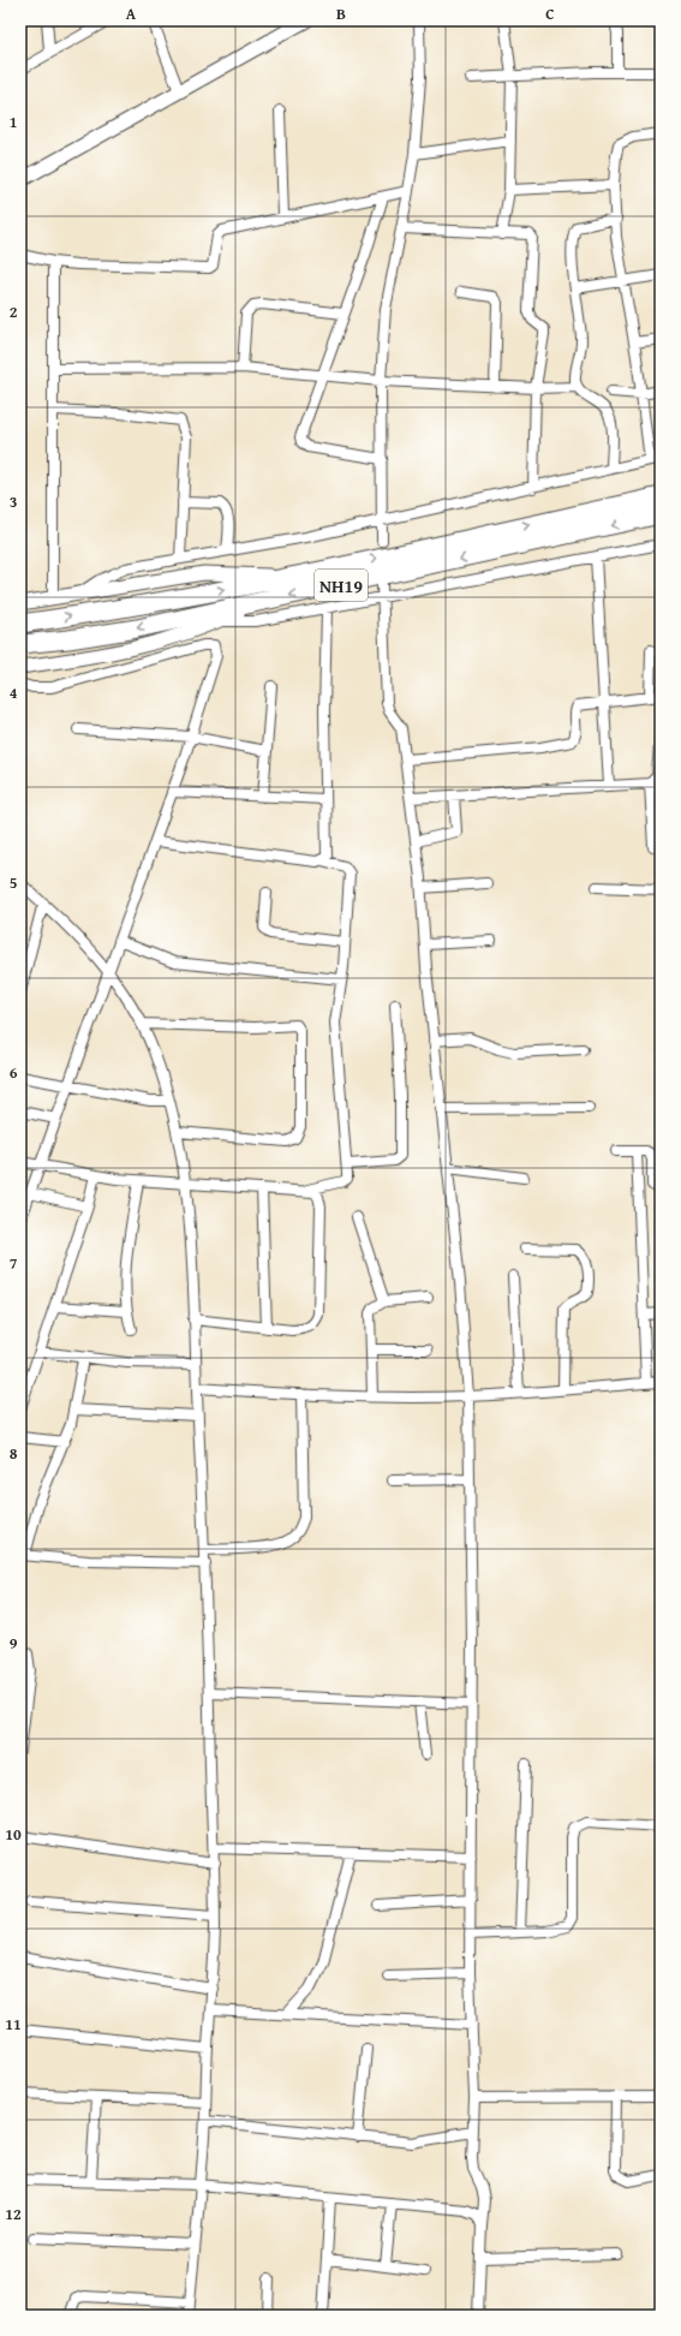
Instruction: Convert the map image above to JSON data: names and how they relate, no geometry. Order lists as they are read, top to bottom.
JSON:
{
  "streets": {
    "highway": ["NH19"]
  },
  "grid": {
    "columns": ["A", "B", "C"],
    "rows": [
      "1",
      "2",
      "3",
      "4",
      "5",
      "6",
      "7",
      "8",
      "9",
      "10",
      "11",
      "12"
    ]
  }
}
